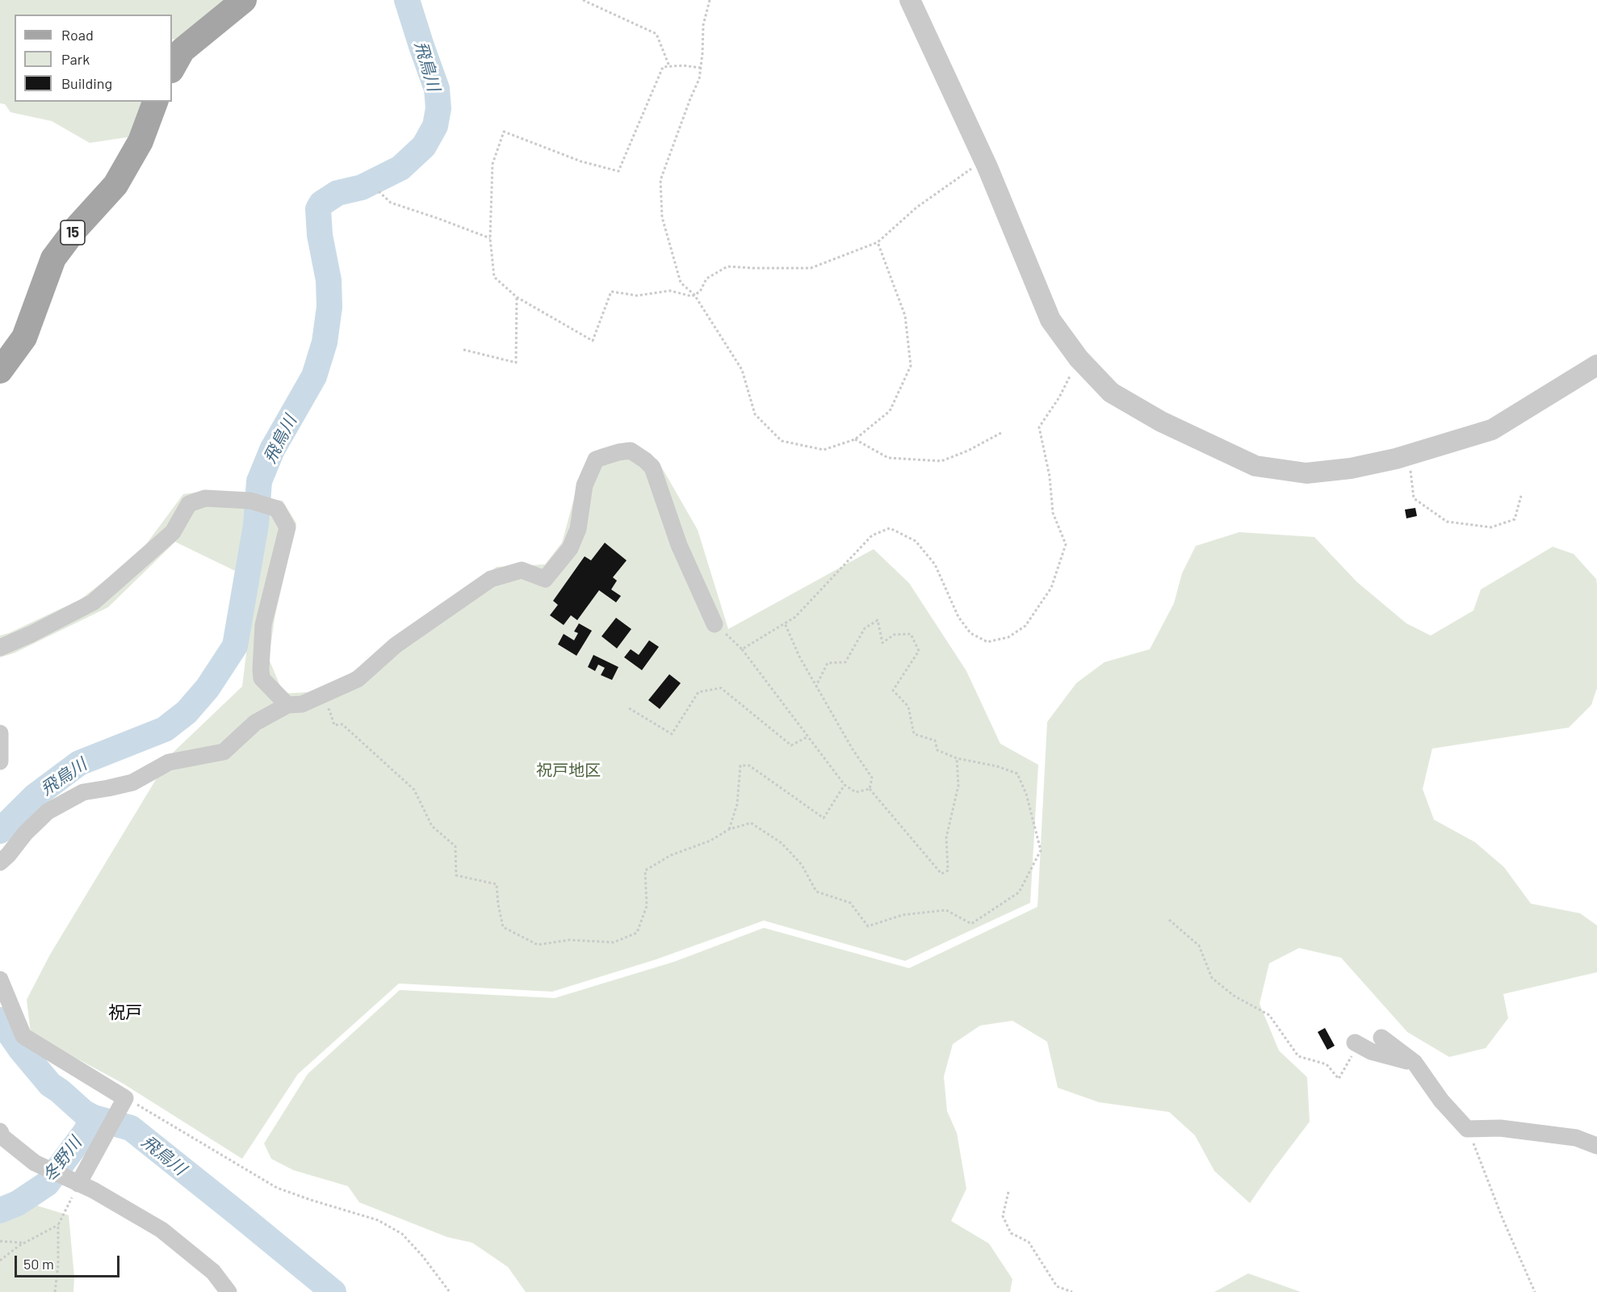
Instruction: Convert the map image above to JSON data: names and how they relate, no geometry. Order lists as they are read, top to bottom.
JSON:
{
  "streets": {
    "main road": ["15"]
  },
  "districts": ["祝戸"],
  "water": ["飛鳥川", "冬野川"],
  "parks": ["祝戸地区"],
  "legend": ["Road", "Park", "Building"],
  "scale_bar": "50 m"
}
